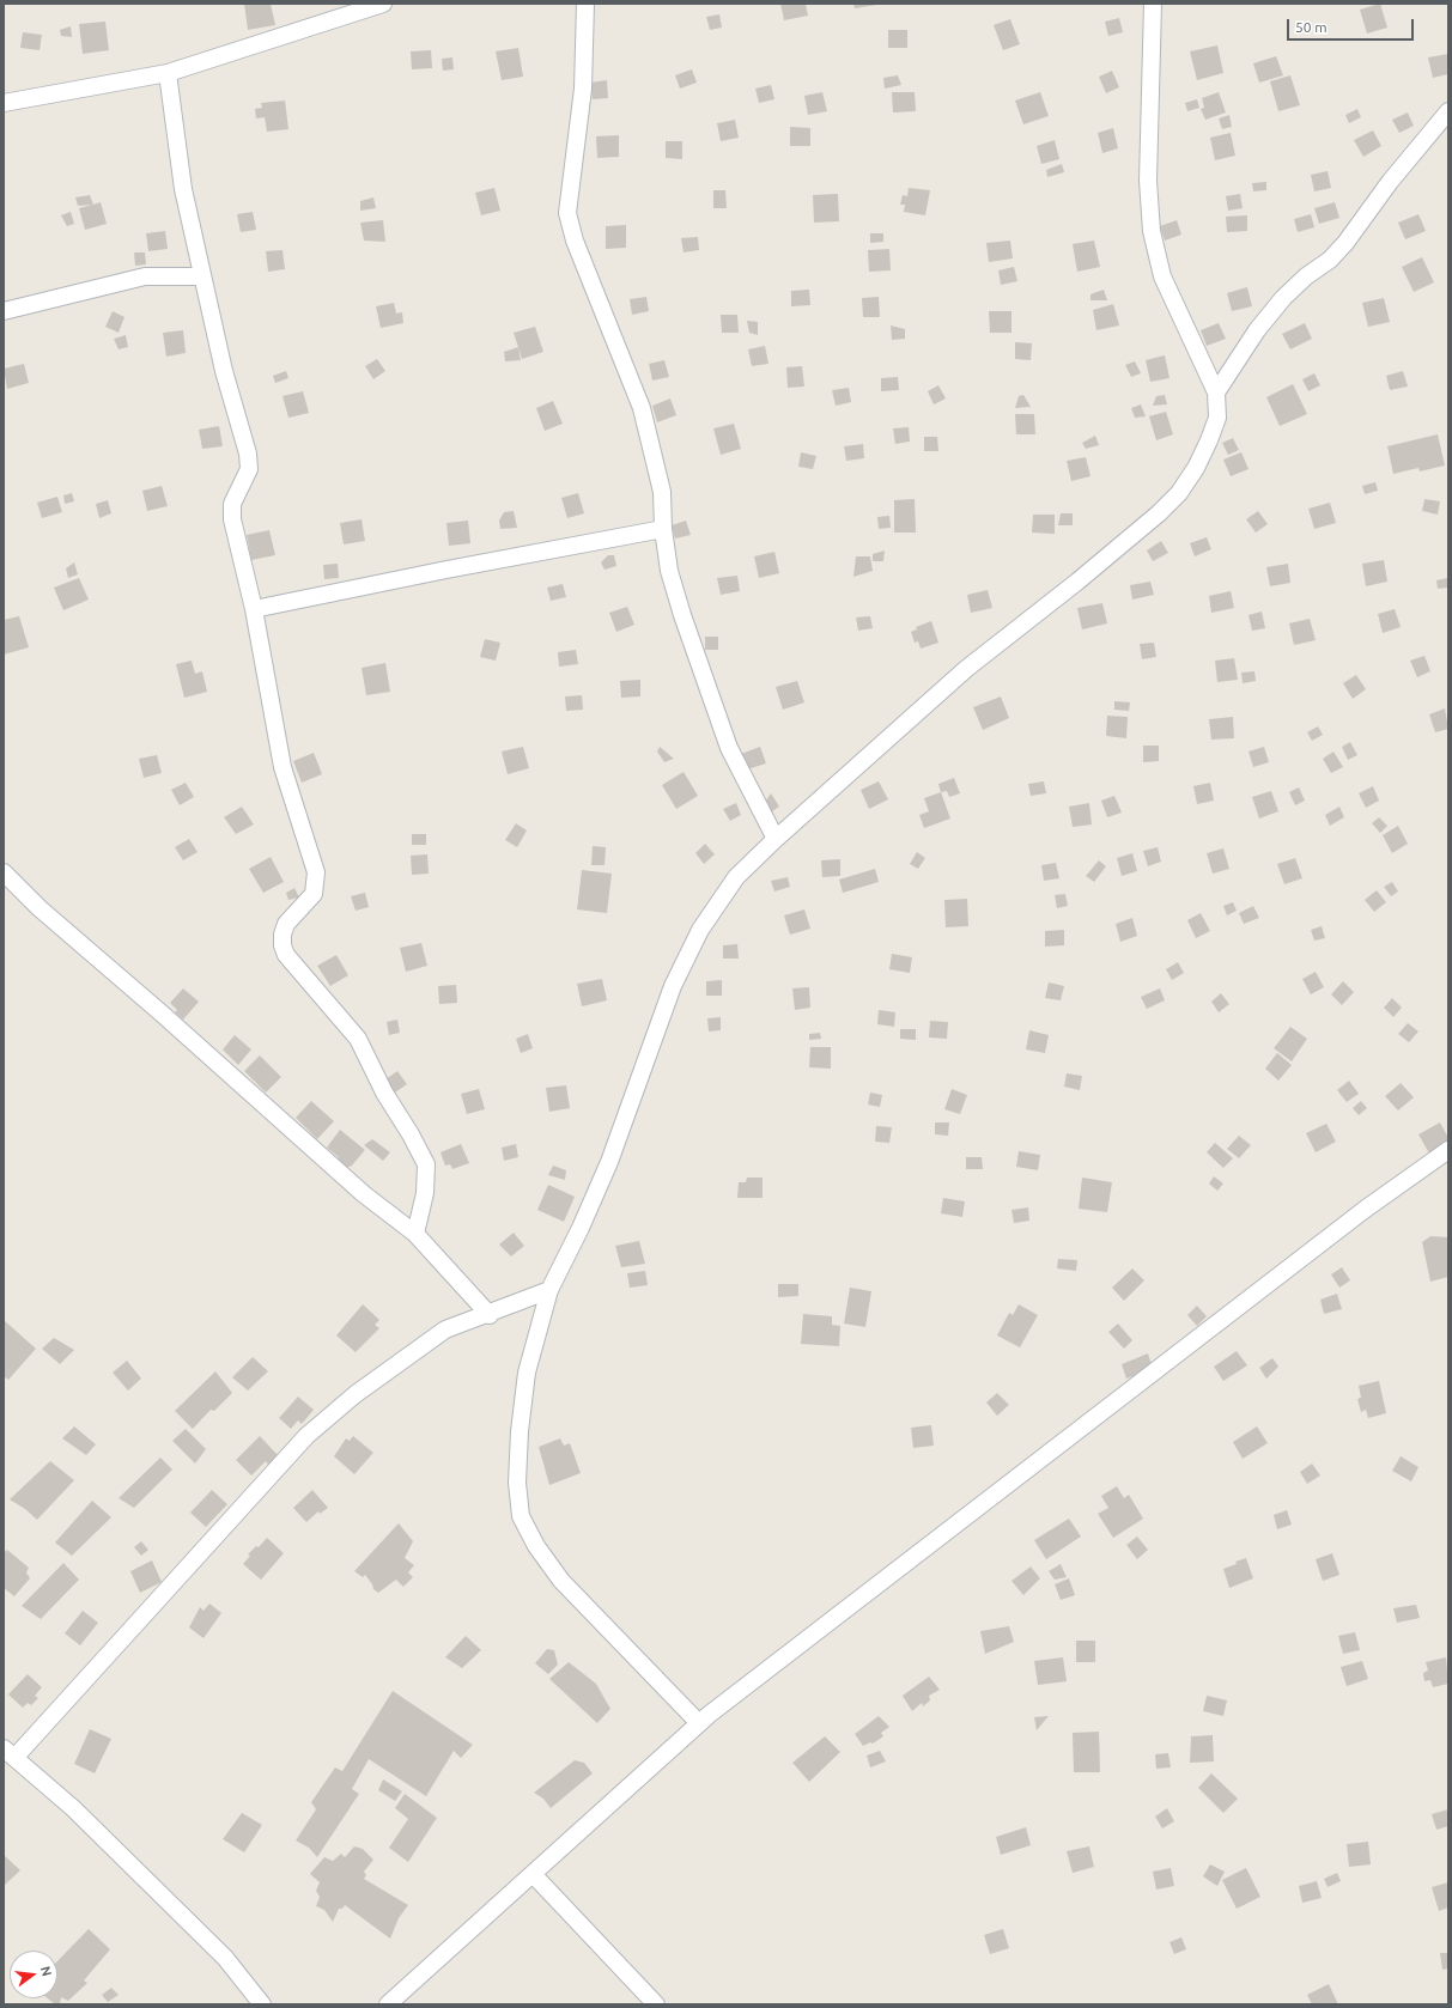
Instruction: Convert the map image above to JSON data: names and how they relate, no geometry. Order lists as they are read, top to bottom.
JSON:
{
  "scale_bar": "50 m",
  "north": "right"
}
